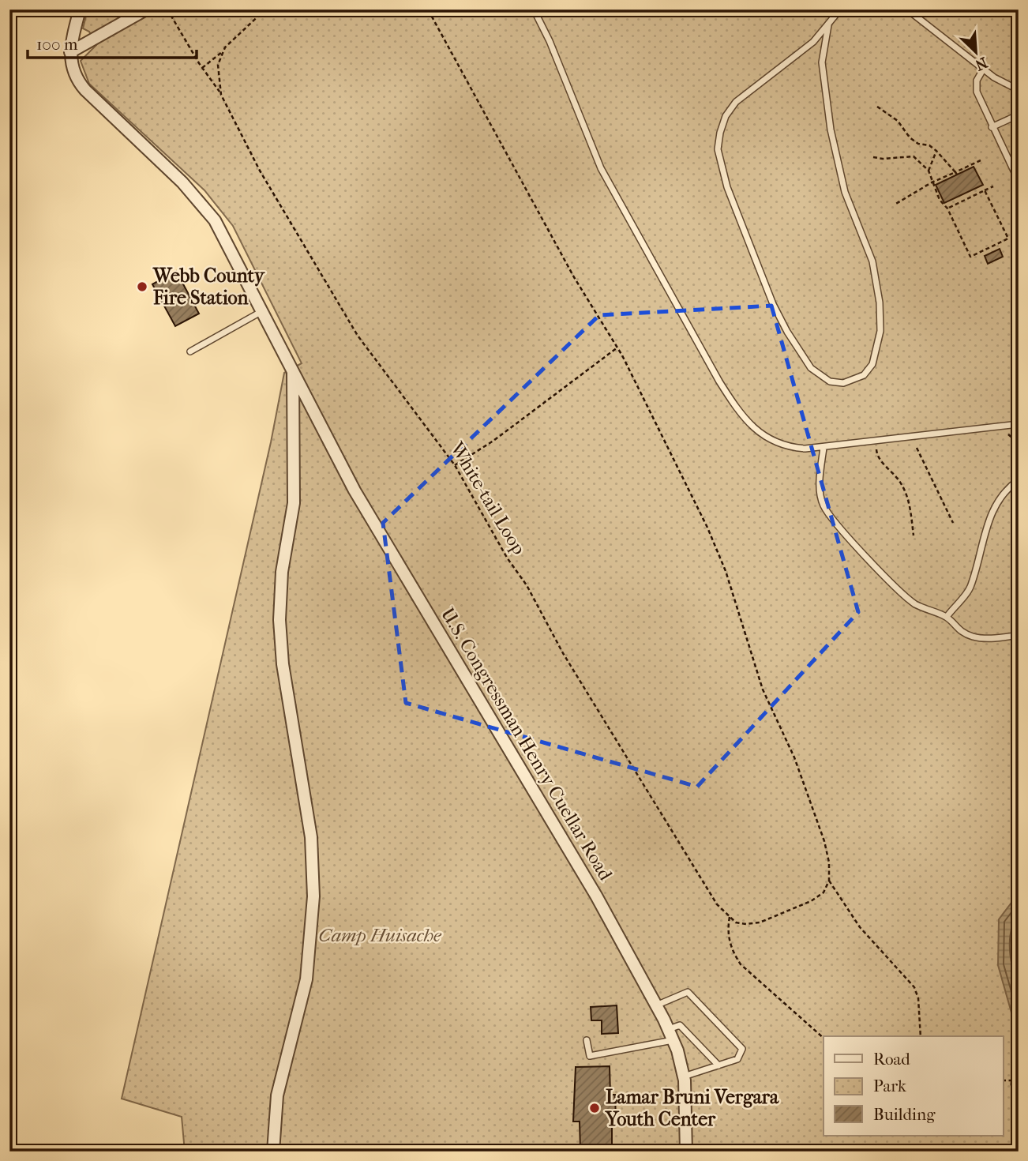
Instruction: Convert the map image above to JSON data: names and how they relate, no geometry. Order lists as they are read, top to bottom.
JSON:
{
  "streets": {
    "street": ["U.S. Congressman Henry Cuellar Road"],
    "path": ["White-tail Loop"]
  },
  "parks": ["Camp Huisache"],
  "places": ["Webb County Fire Station", "Lamar Bruni Vergara Youth Center"],
  "legend": ["Road", "Park", "Building"],
  "scale_bar": "100 m",
  "north": "bottom right"
}
